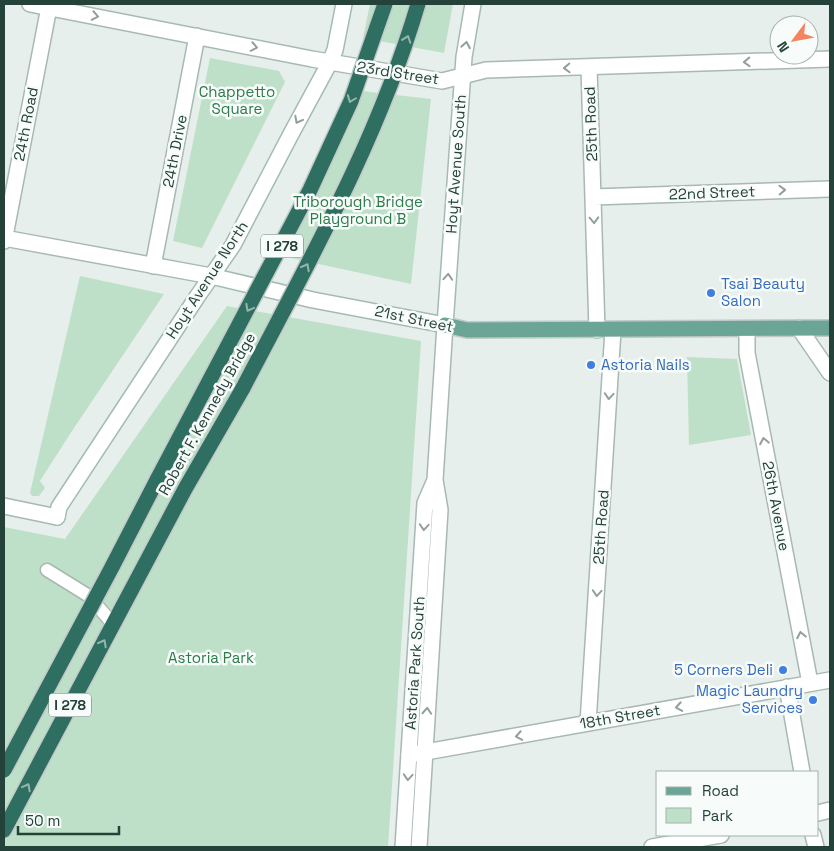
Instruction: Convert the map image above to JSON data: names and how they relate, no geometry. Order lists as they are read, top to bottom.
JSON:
{
  "streets": {
    "highway": ["I 278", "Robert F. Kennedy Bridge"],
    "main road": ["21st Street"],
    "street": [
      "23rd Street",
      "24th Road",
      "25th Road",
      "24th Drive",
      "Hoyt Avenue South",
      "22nd Street",
      "Hoyt Avenue North",
      "26th Avenue",
      "Astoria Park South",
      "18th Street"
    ]
  },
  "crossings": [
    ["23rd Street", "24th Road"],
    ["23rd Street", "25th Road"],
    ["23rd Street", "24th Drive"],
    ["23rd Street", "Hoyt Avenue South"],
    ["23rd Street", "Hoyt Avenue North"],
    ["24th Road", "21st Street"],
    ["25th Road", "22nd Street"],
    ["25th Road", "21st Street"],
    ["25th Road", "18th Street"],
    ["24th Drive", "21st Street"],
    ["Hoyt Avenue South", "21st Street"],
    ["Hoyt Avenue South", "Astoria Park South"],
    ["Hoyt Avenue North", "21st Street"],
    ["21st Street", "26th Avenue"],
    ["21st Street", "Astoria Park South"],
    ["26th Avenue", "18th Street"],
    ["Astoria Park South", "18th Street"]
  ],
  "one_way": [
    "25th Road",
    "Hoyt Avenue South",
    "22nd Street",
    "Hoyt Avenue North",
    "26th Avenue",
    "18th Street"
  ],
  "parks": ["Chappetto Square", "Triborough Bridge Playground B", "Astoria Park"],
  "places": [
    "Tsai Beauty Salon",
    "Astoria Nails",
    "5 Corners Deli",
    "Magic Laundry Services"
  ],
  "legend": ["Road", "Park"],
  "scale_bar": "50 m",
  "north": "bottom left"
}
